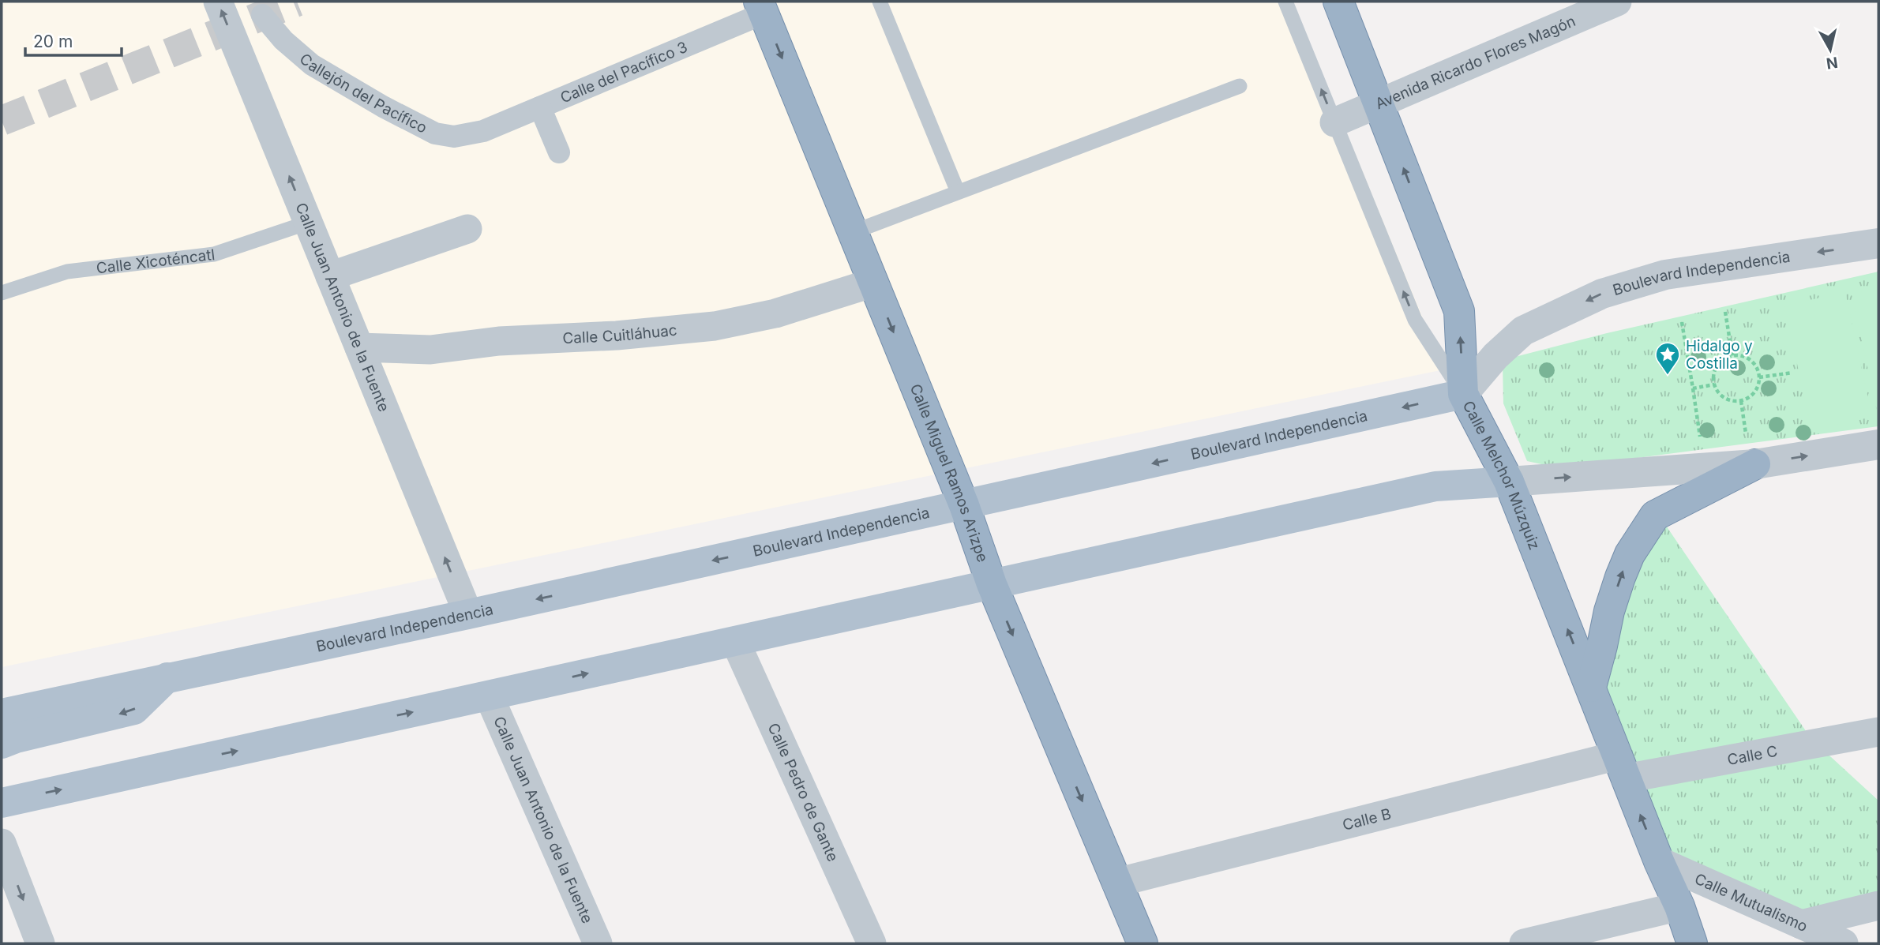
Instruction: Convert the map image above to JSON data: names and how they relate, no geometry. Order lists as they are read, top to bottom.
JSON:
{
  "streets": {
    "highway": ["Calle Miguel Ramos Arizpe", "Calle Melchor Múzquiz"],
    "main road": ["Boulevard Independencia"],
    "street": [
      "Avenida Ricardo Flores Magón",
      "Calle del Pacífico 3",
      "Callejón del Pacífico",
      "Calle Juan Antonio de la Fuente",
      "Calle Cuitláhuac",
      "Calle C",
      "Calle Pedro de Gante",
      "Calle B",
      "Calle Mutualismo"
    ],
    "lane": ["Calle Xicoténcatl"]
  },
  "crossings": [
    ["Avenida Ricardo Flores Magón", "Calle Melchor Múzquiz"],
    ["Calle del Pacífico 3", "Callejón del Pacífico"],
    ["Calle del Pacífico 3", "Calle Miguel Ramos Arizpe"],
    ["Calle Xicoténcatl", "Calle Juan Antonio de la Fuente"],
    ["Boulevard Independencia", "Calle Juan Antonio de la Fuente"],
    ["Boulevard Independencia", "Calle Miguel Ramos Arizpe"],
    ["Boulevard Independencia", "Calle Melchor Múzquiz"],
    ["Calle Juan Antonio de la Fuente", "Calle Cuitláhuac"],
    ["Calle Cuitláhuac", "Calle Miguel Ramos Arizpe"],
    ["Calle Miguel Ramos Arizpe", "Calle B"],
    ["Calle Melchor Múzquiz", "Calle C"],
    ["Calle Melchor Múzquiz", "Calle B"],
    ["Calle Melchor Múzquiz", "Calle Mutualismo"],
    ["Calle C", "Calle B"]
  ],
  "one_way": [
    "Boulevard Independencia",
    "Calle Juan Antonio de la Fuente",
    "Calle Miguel Ramos Arizpe",
    "Calle Melchor Múzquiz"
  ],
  "places": {
    "place": ["Hidalgo y Costilla"]
  },
  "scale_bar": "20 m",
  "north": "bottom"
}
